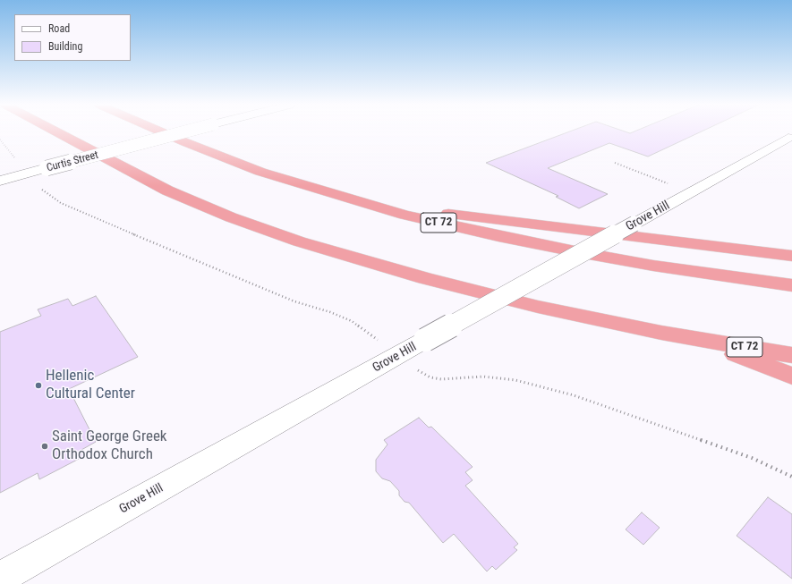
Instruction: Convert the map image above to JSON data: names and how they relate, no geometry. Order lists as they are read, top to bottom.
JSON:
{
  "streets": {
    "highway": ["CT 72"],
    "street": ["Curtis Street", "Grove Hill"]
  },
  "places": ["Hellenic Cultural Center", "Saint George Greek Orthodox Church"],
  "legend": ["Road", "Building"]
}
